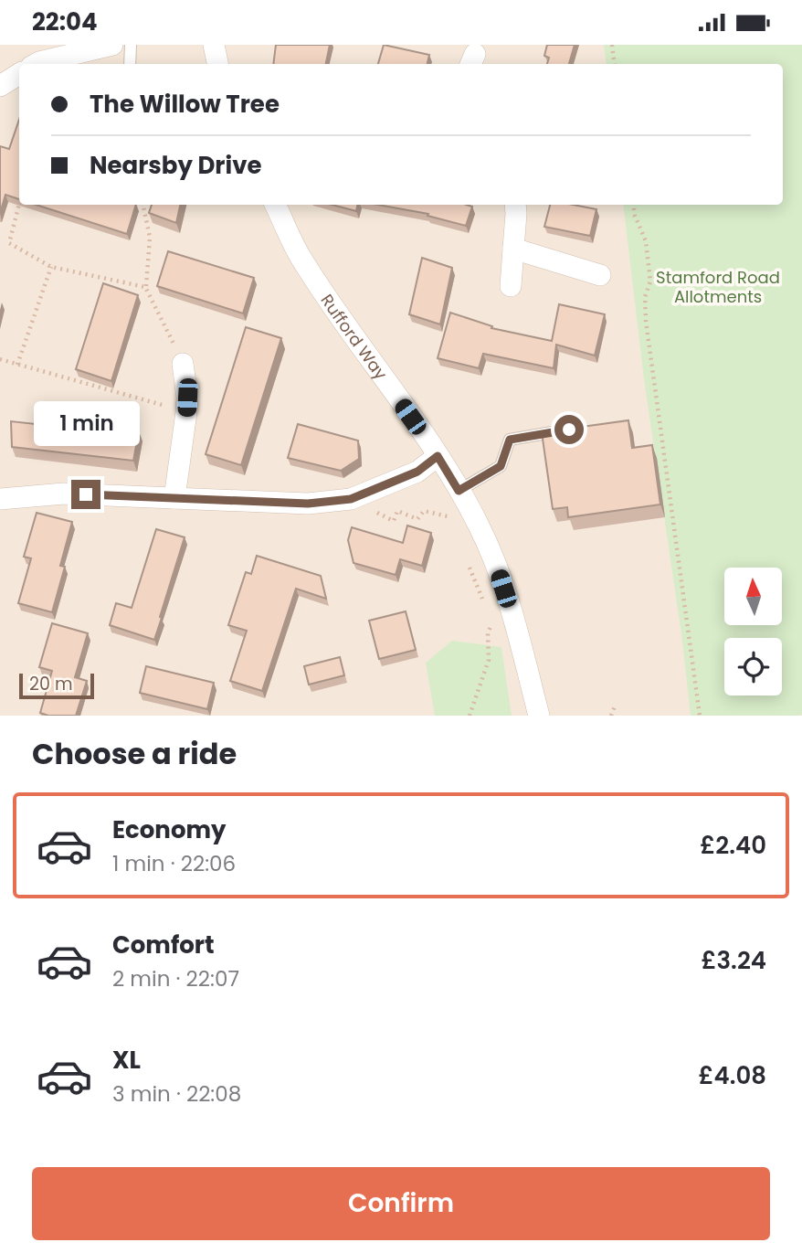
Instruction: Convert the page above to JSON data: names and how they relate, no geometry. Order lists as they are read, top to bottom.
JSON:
{
  "streets": {
    "street": ["Rufford Way"]
  },
  "parks": ["Stamford Road Allotments"],
  "scale_bar": "20 m",
  "north": "top",
  "page": {
    "status": "22:04",
    "banner": ["The Willow Tree", "Nearsby Drive"],
    "bubble": "1 min",
    "scale": "20 m",
    "heading": "Choose a ride",
    "list": [
      {
        "name": "Economy",
        "note": "1 min · 22:06",
        "value": "£2.40"
      },
      {
        "name": "Comfort",
        "note": "2 min · 22:07",
        "value": "£3.24"
      },
      {
        "name": "XL",
        "note": "3 min · 22:08",
        "value": "£4.08"
      }
    ],
    "buttons": "Confirm"
  }
}
